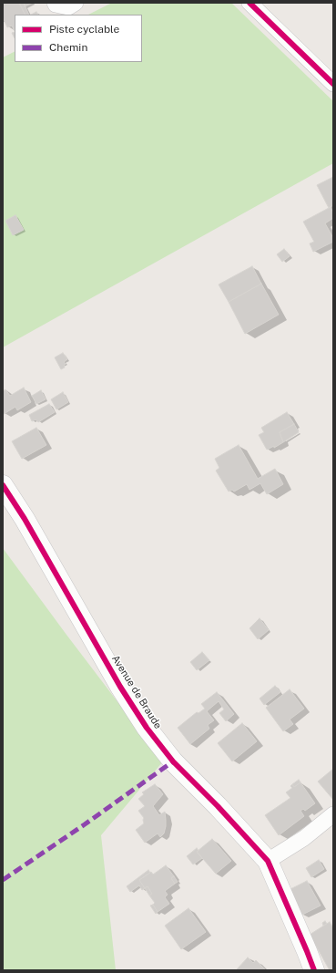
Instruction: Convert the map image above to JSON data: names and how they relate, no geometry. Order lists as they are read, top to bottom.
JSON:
{
  "streets": {
    "street": ["Avenue de Braude"]
  },
  "legend": ["Piste cyclable", "Chemin"]
}
